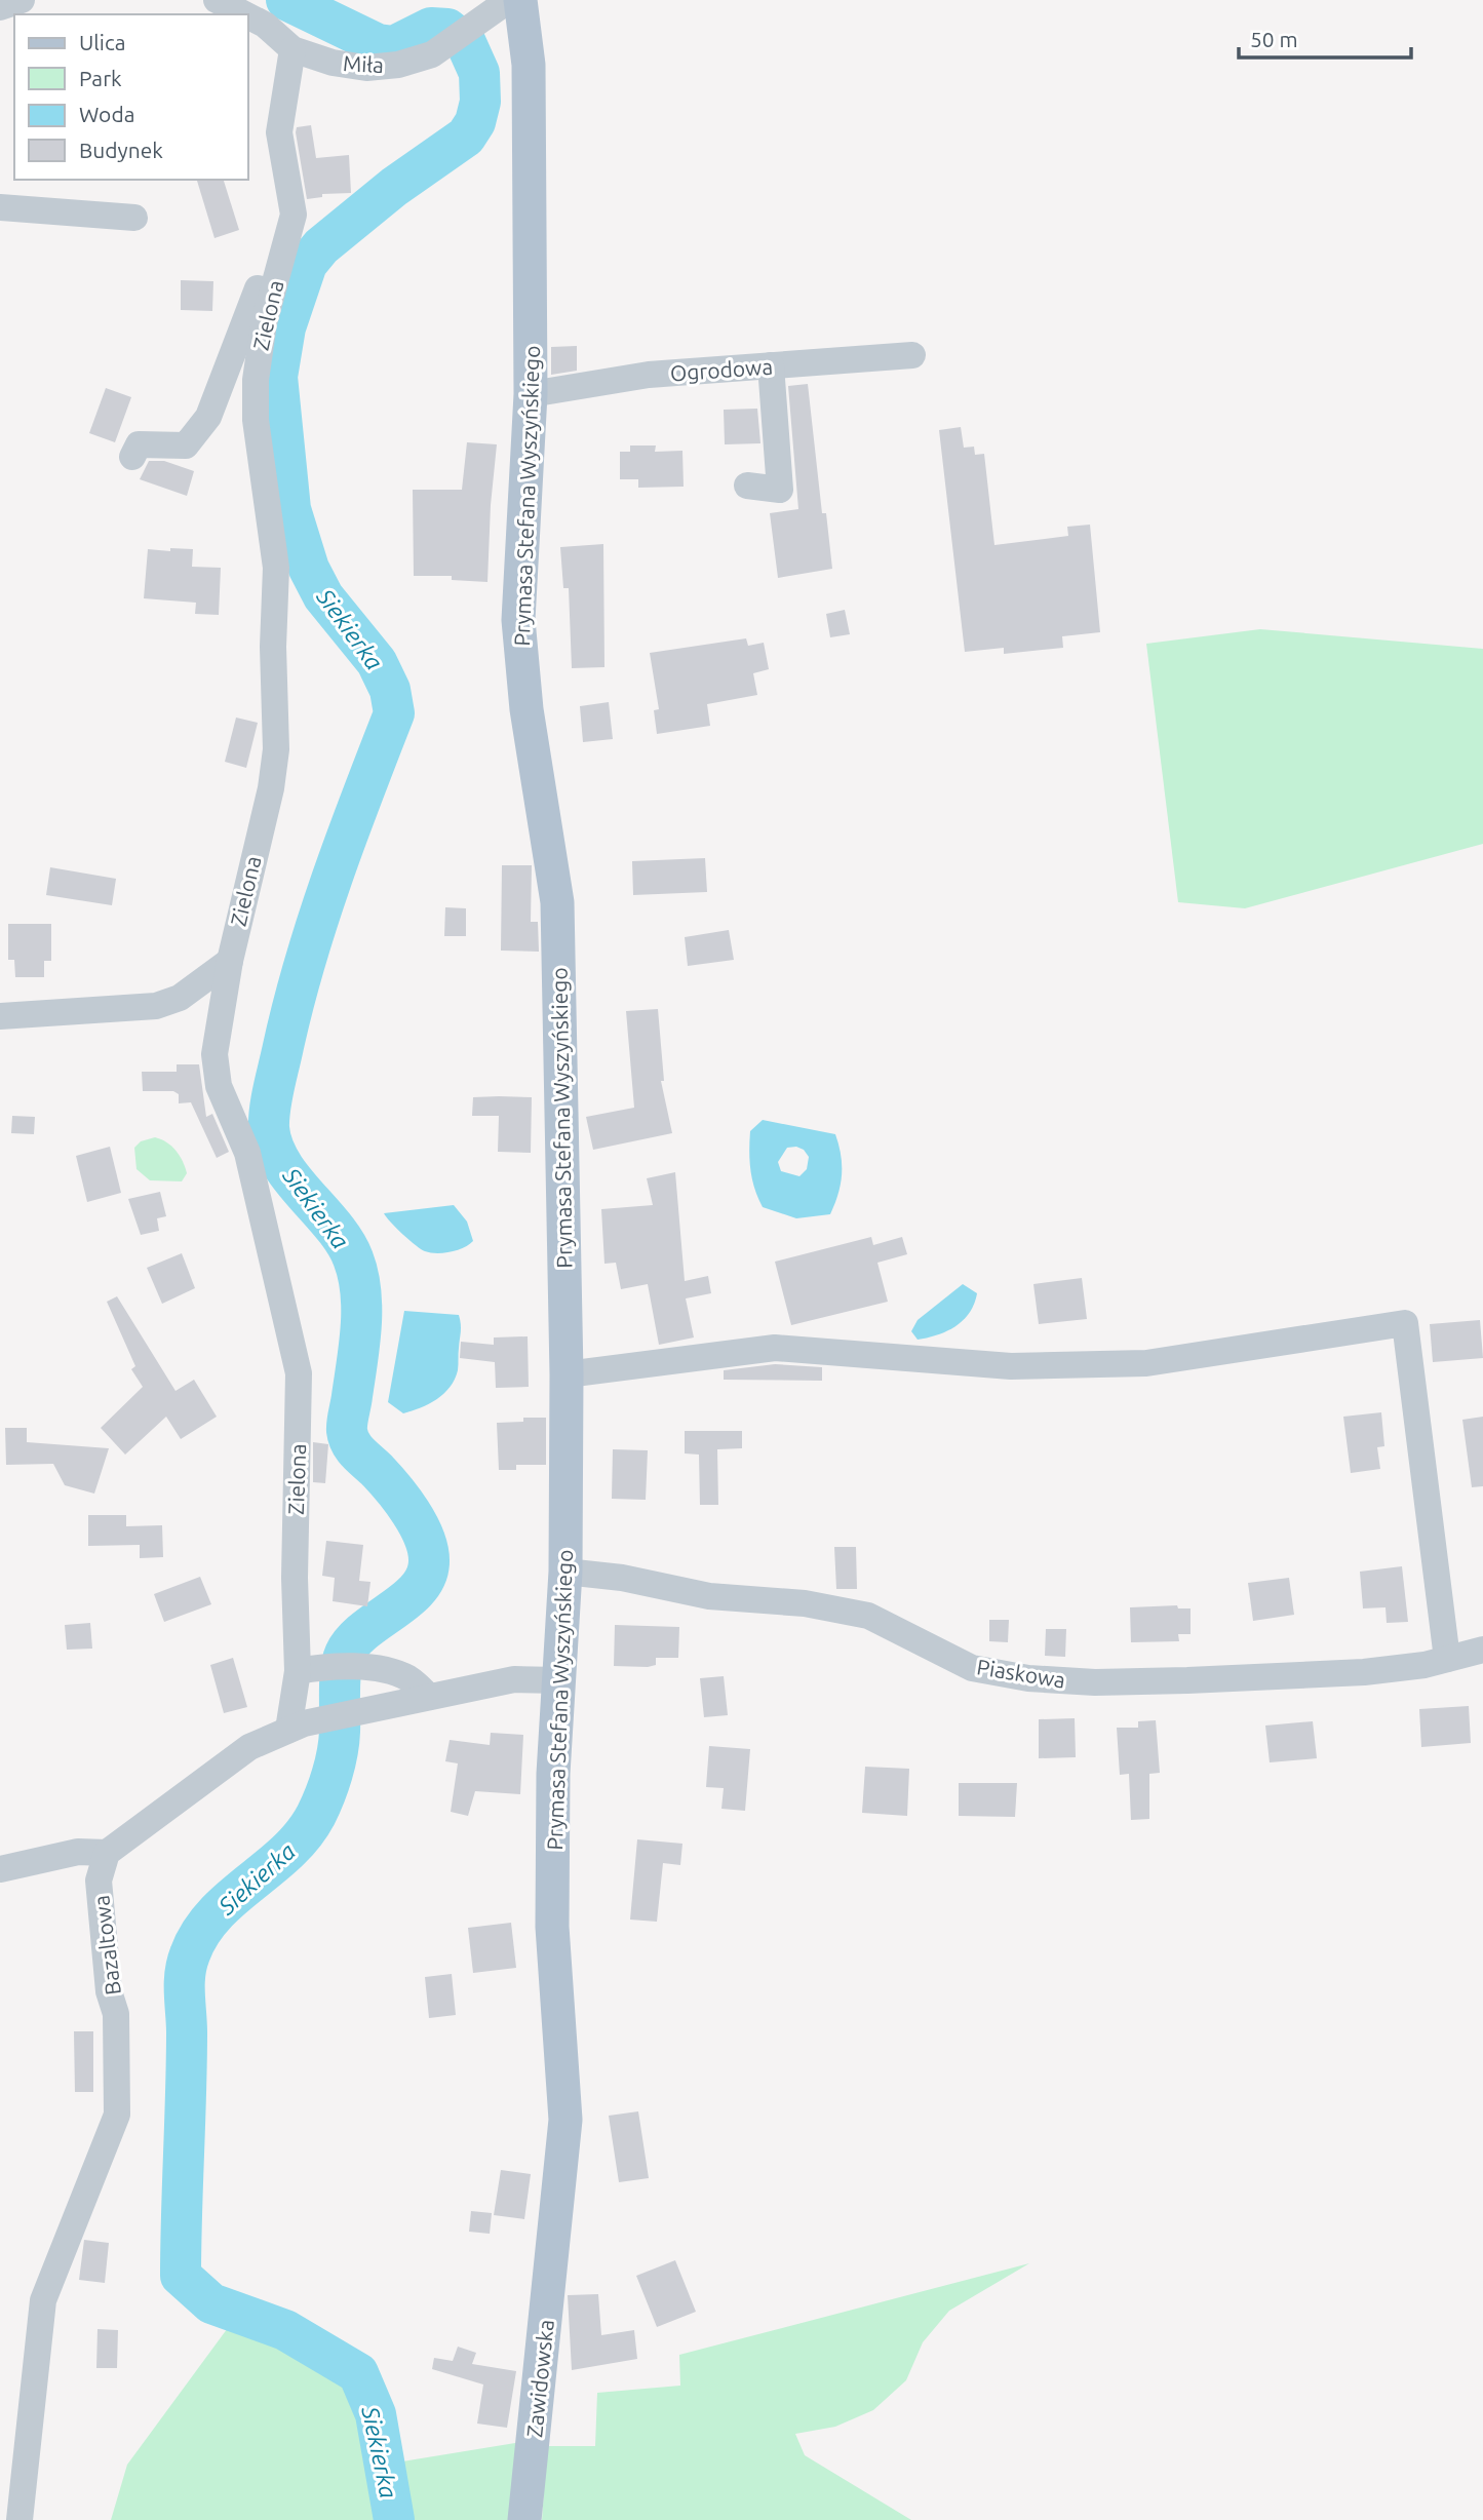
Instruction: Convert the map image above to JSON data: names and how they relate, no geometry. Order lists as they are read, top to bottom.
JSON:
{
  "streets": {
    "main road": ["Prymasa Stefana Wyszyńskiego", "Zawidowska"],
    "street": [
      "Miła",
      "Zielona",
      "Ogrodowa",
      "Piaskowa",
      "Bazaltowa"
    ]
  },
  "crossings": [
    ["Miła", "Zielona"],
    ["Ogrodowa", "Prymasa Stefana Wyszyńskiego"],
    ["Prymasa Stefana Wyszyńskiego", "Piaskowa"],
    ["Prymasa Stefana Wyszyńskiego", "Zawidowska"]
  ],
  "water": ["Siekierka"],
  "legend": [
    "Ulica",
    "Park",
    "Woda",
    "Budynek"
  ],
  "scale_bar": "50 m"
}
